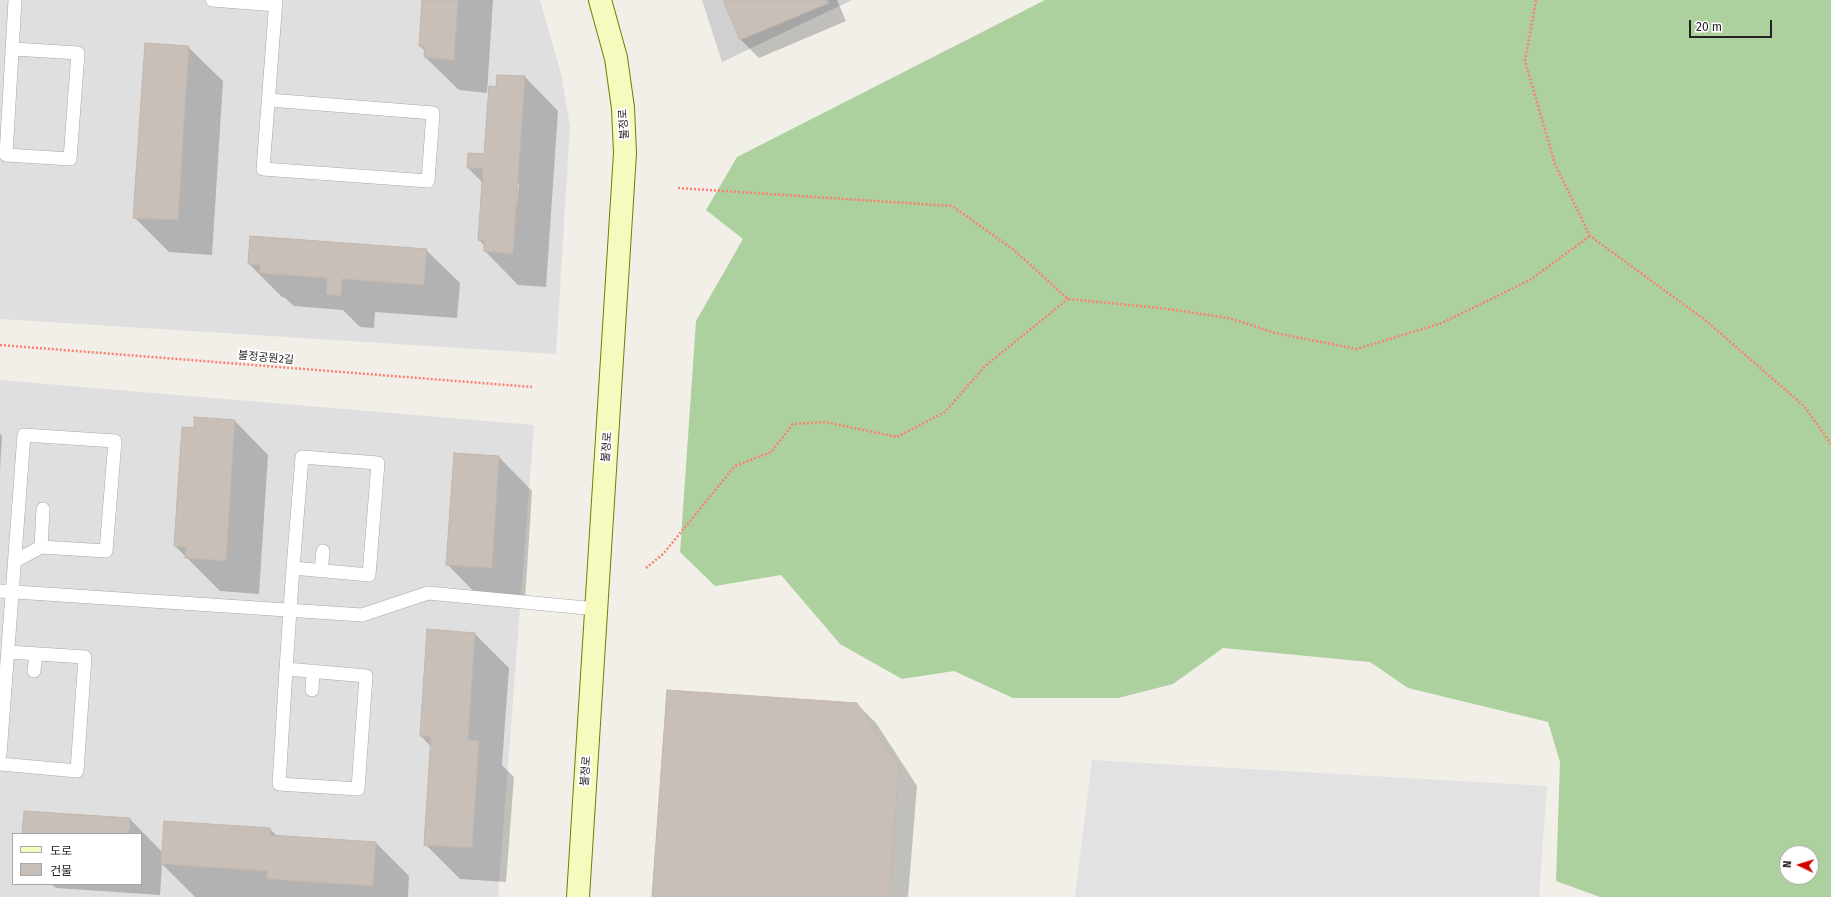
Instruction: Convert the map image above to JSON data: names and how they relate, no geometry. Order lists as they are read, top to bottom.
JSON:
{
  "streets": {
    "main road": ["불정로"],
    "path": ["불정공원2길"]
  },
  "legend": ["도로", "건물"],
  "scale_bar": "20 m",
  "north": "left"
}
